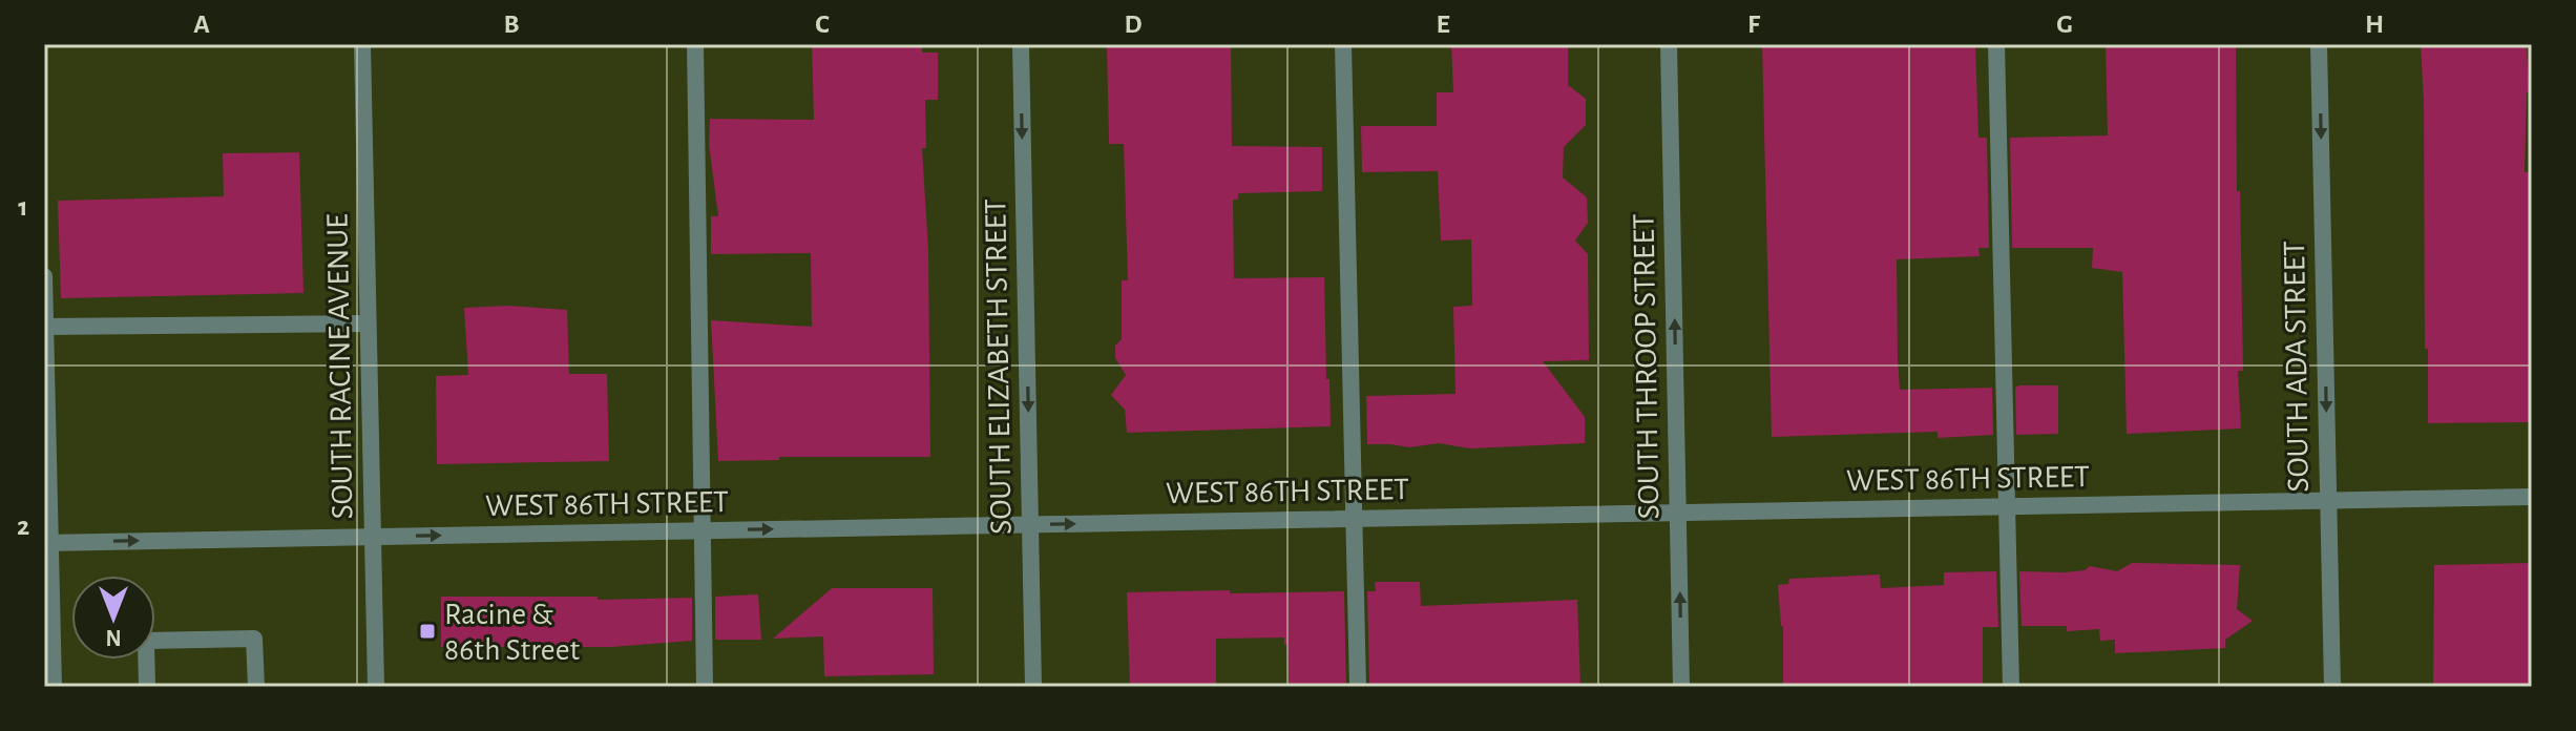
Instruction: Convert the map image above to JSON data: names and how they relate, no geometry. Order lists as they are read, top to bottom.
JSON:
{
  "streets": {
    "street": [
      "SOUTH RACINE AVENUE",
      "SOUTH ELIZABETH STREET",
      "SOUTH THROOP STREET",
      "SOUTH ADA STREET",
      "WEST 86TH STREET"
    ]
  },
  "crossings": [
    ["SOUTH RACINE AVENUE", "WEST 86TH STREET"],
    ["SOUTH ELIZABETH STREET", "WEST 86TH STREET"],
    ["SOUTH THROOP STREET", "WEST 86TH STREET"],
    ["SOUTH ADA STREET", "WEST 86TH STREET"]
  ],
  "one_way": [
    "SOUTH ELIZABETH STREET",
    "SOUTH THROOP STREET",
    "SOUTH ADA STREET",
    "WEST 86TH STREET"
  ],
  "places": {
    "transit": ["Racine & 86th Street"]
  },
  "north": "bottom",
  "grid": {
    "columns": [
      "A",
      "B",
      "C",
      "D",
      "E",
      "F",
      "G",
      "H"
    ],
    "rows": ["1", "2"]
  }
}
